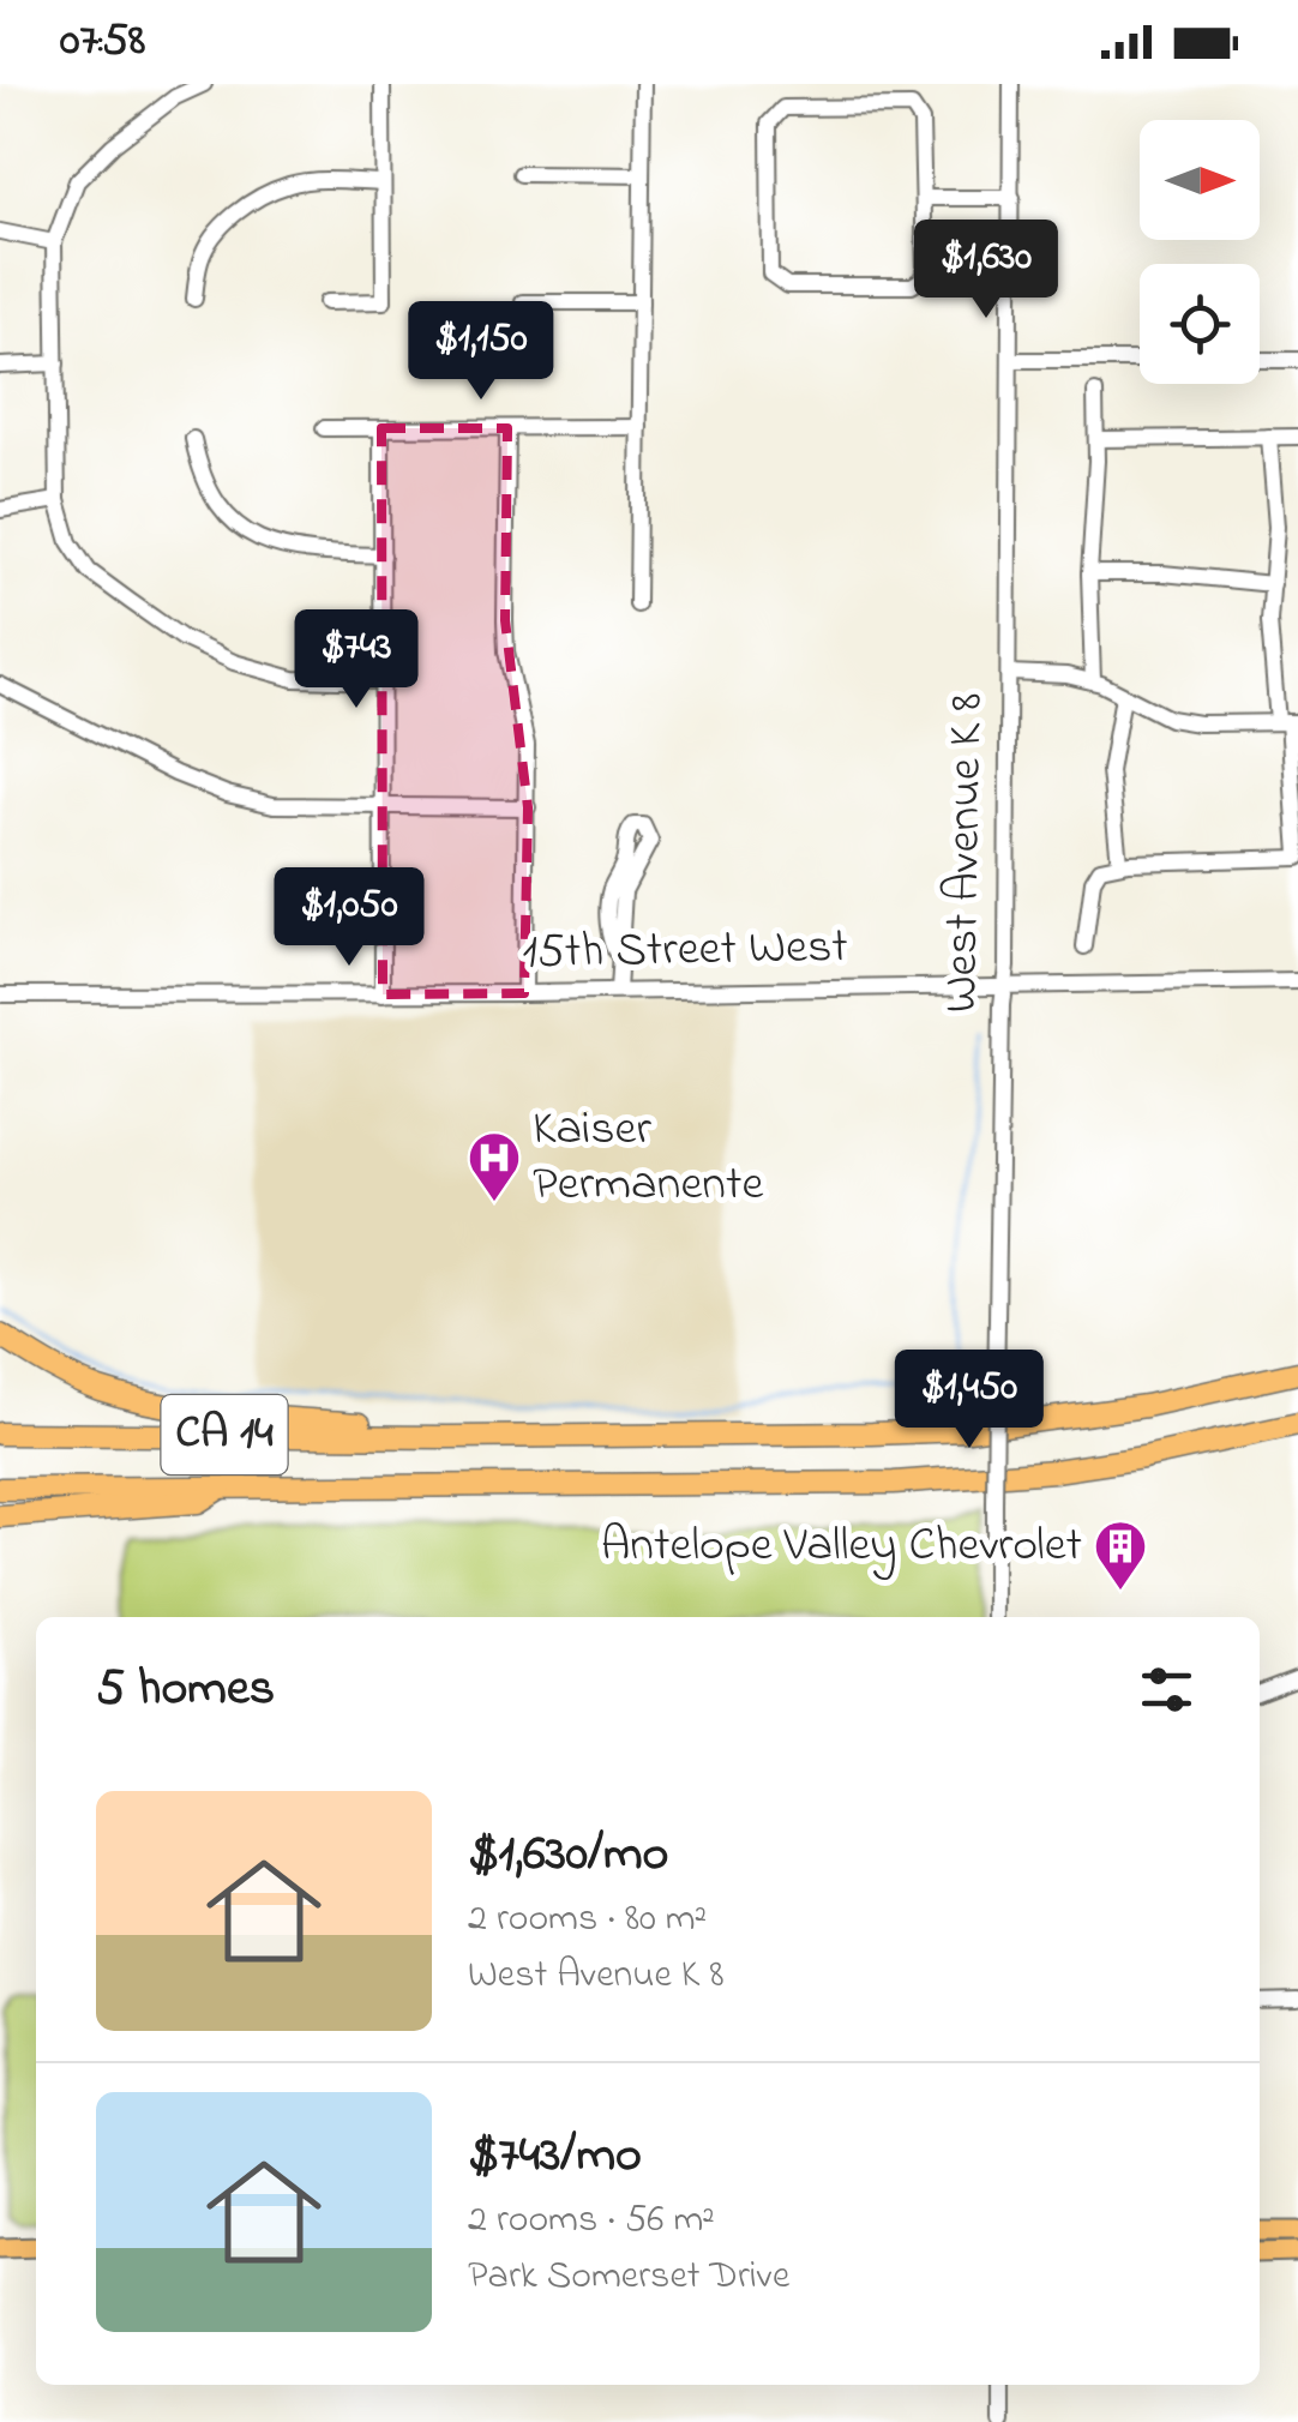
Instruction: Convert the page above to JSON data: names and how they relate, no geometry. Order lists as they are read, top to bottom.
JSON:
{
  "streets": {
    "highway": ["CA 14"],
    "street": ["West Avenue K 8", "15th Street West"]
  },
  "crossings": [
    ["West Avenue K 8", "15th Street West"]
  ],
  "places": {
    "hospital": ["Kaiser Permanente"],
    "building": ["Antelope Valley Chevrolet"]
  },
  "north": "right",
  "page": {
    "status": "07:58",
    "price": [
      "$1,630",
      "$1,150",
      "$743",
      "$1,050",
      "$1,450"
    ],
    "heading": "5 homes",
    "list": [
      {
        "name": "$1,630/mo",
        "note": "2 rooms · 80 m² · West Avenue K 8"
      },
      {
        "name": "$743/mo",
        "note": "2 rooms · 56 m² · Park Somerset Drive"
      }
    ]
  }
}
